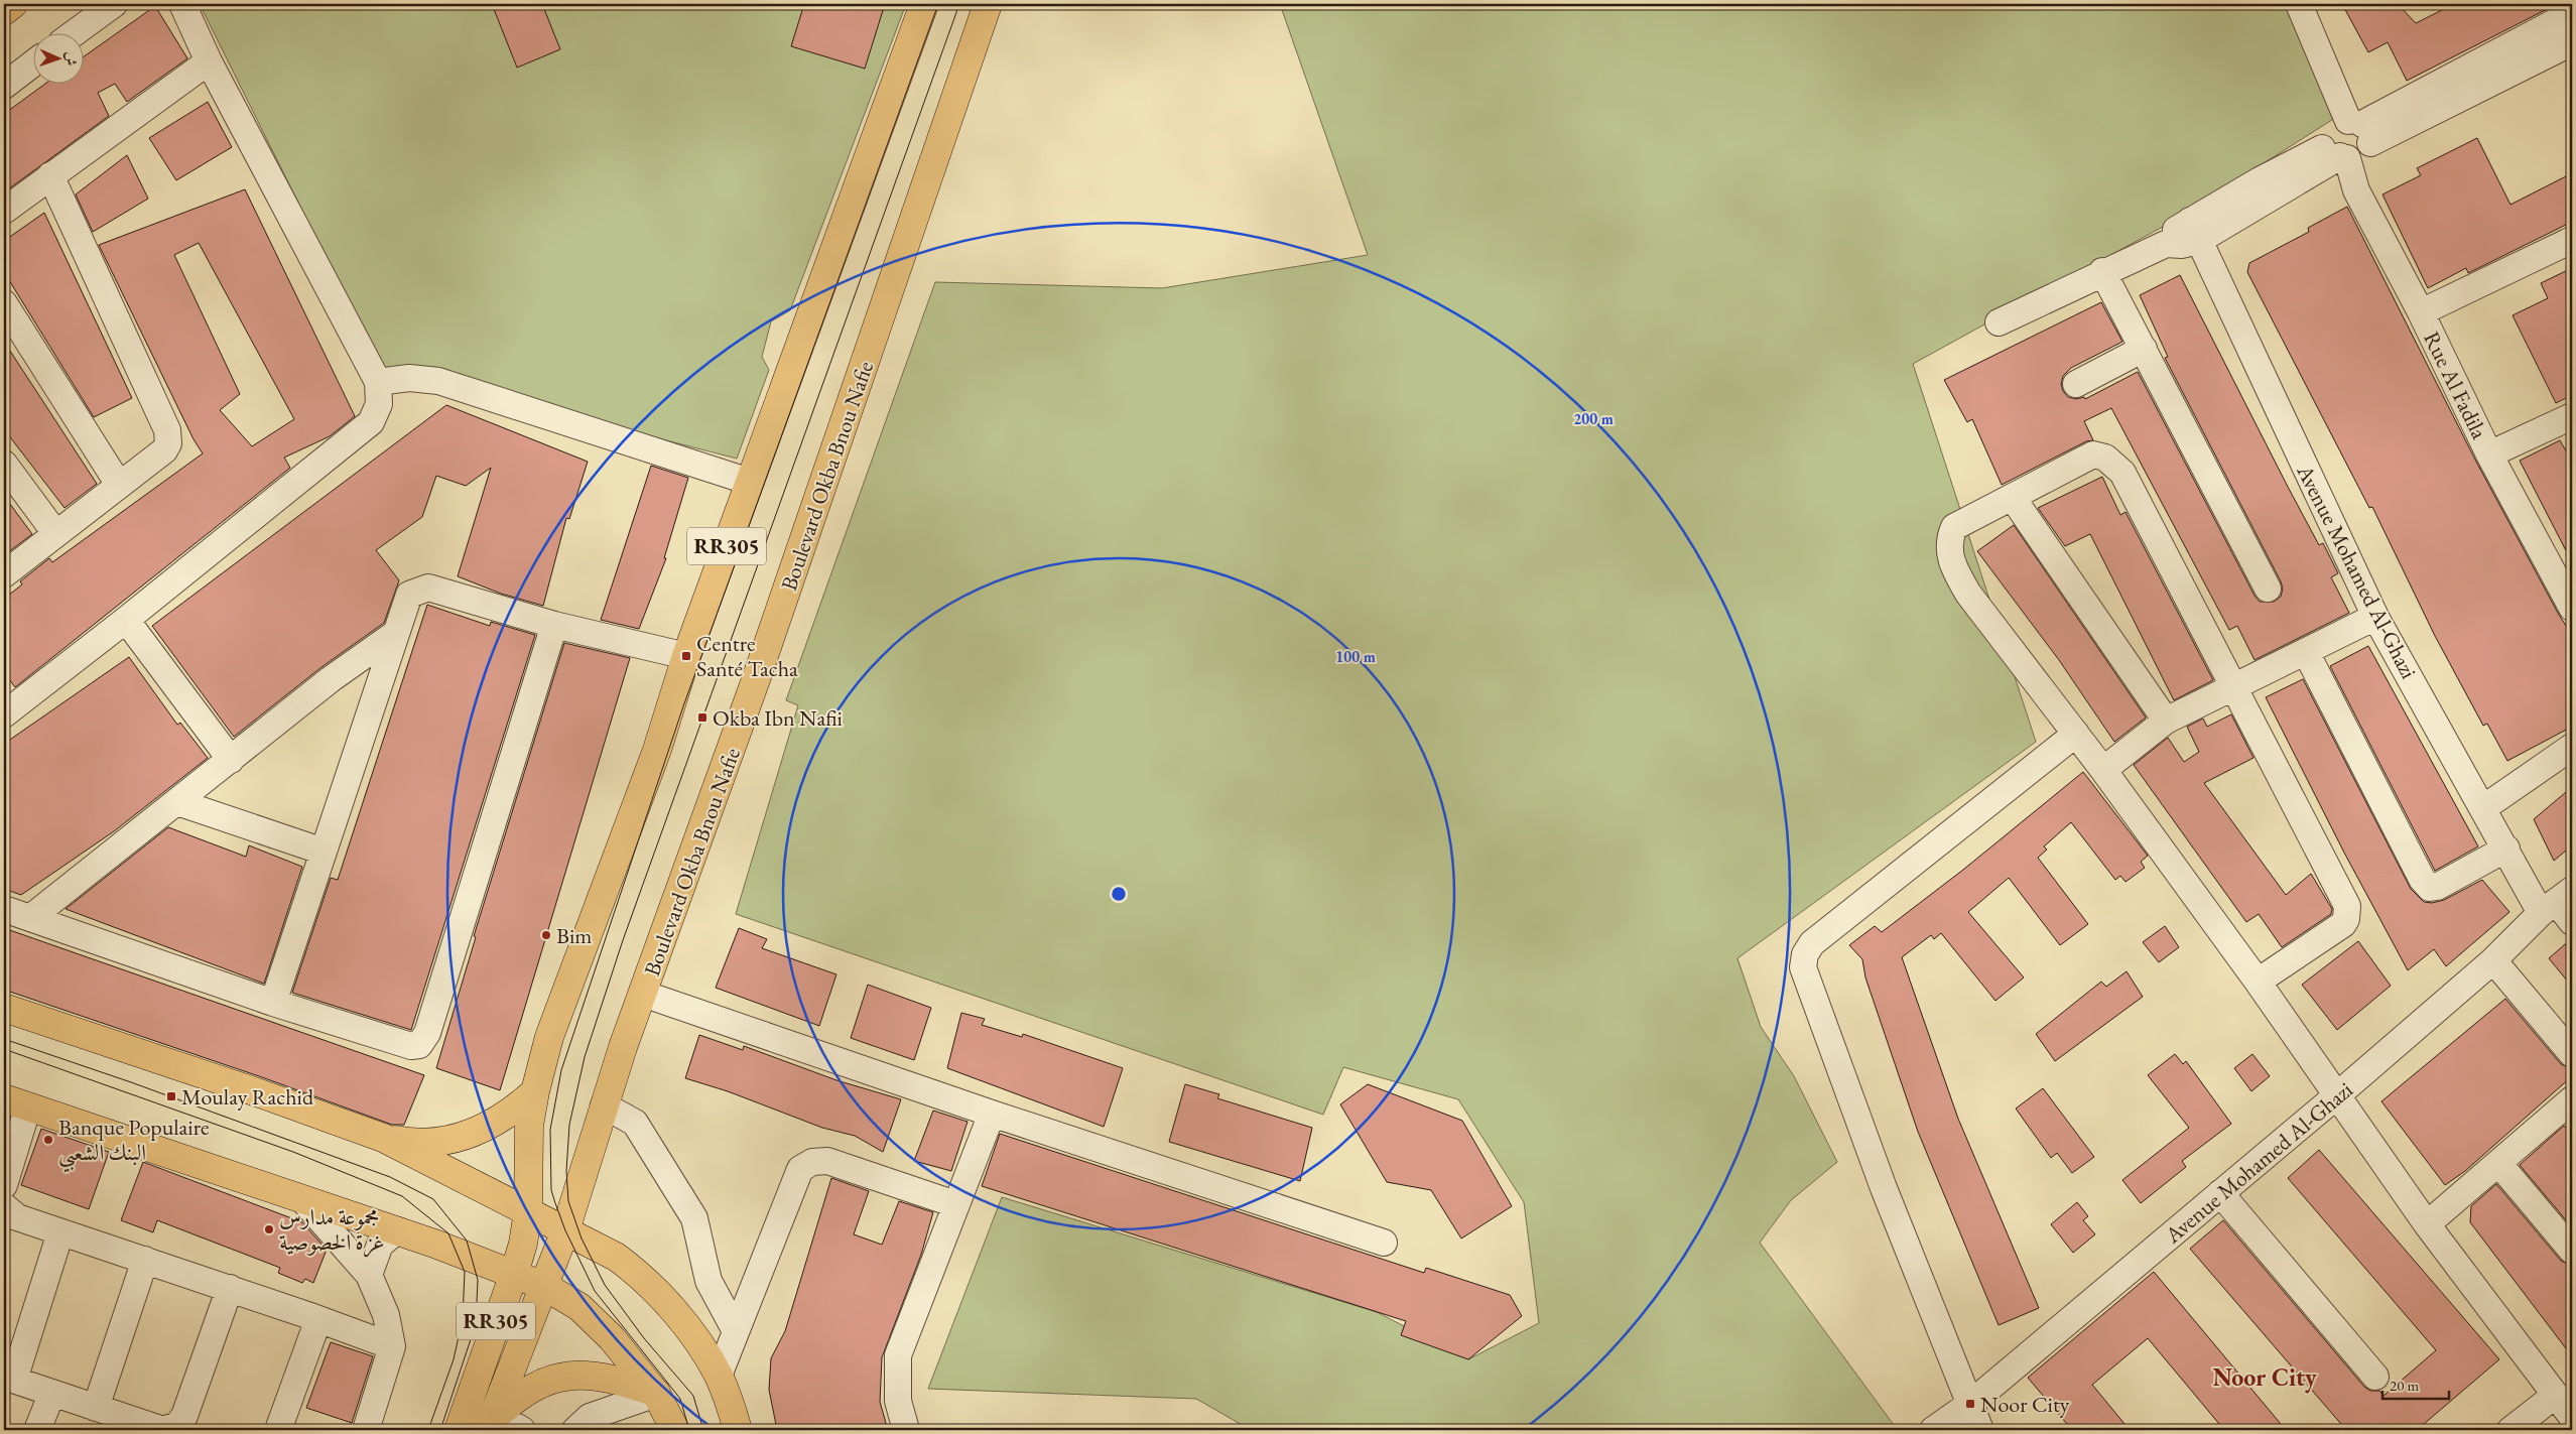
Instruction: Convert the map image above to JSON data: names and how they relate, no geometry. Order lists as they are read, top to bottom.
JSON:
{
  "streets": {
    "main road": ["Boulevard Okba Bnou Nafie", "RR305"],
    "street": ["Rue Al Fadila", "Avenue Mohamed Al-Ghazi"]
  },
  "districts": ["Noor City"],
  "places": {
    "transit": [
      "Centre Santé Tacha",
      "Okba Ibn Nafii",
      "Moulay Rachid",
      "Noor City"
    ],
    "other": ["Bim", "Banque Populaire البنك الشعبي", "مجموعة مدارس غزة الخصوصية"]
  },
  "scale_bar": "20 m",
  "north": "right",
  "rings": ["200 m", "100 m"]
}
